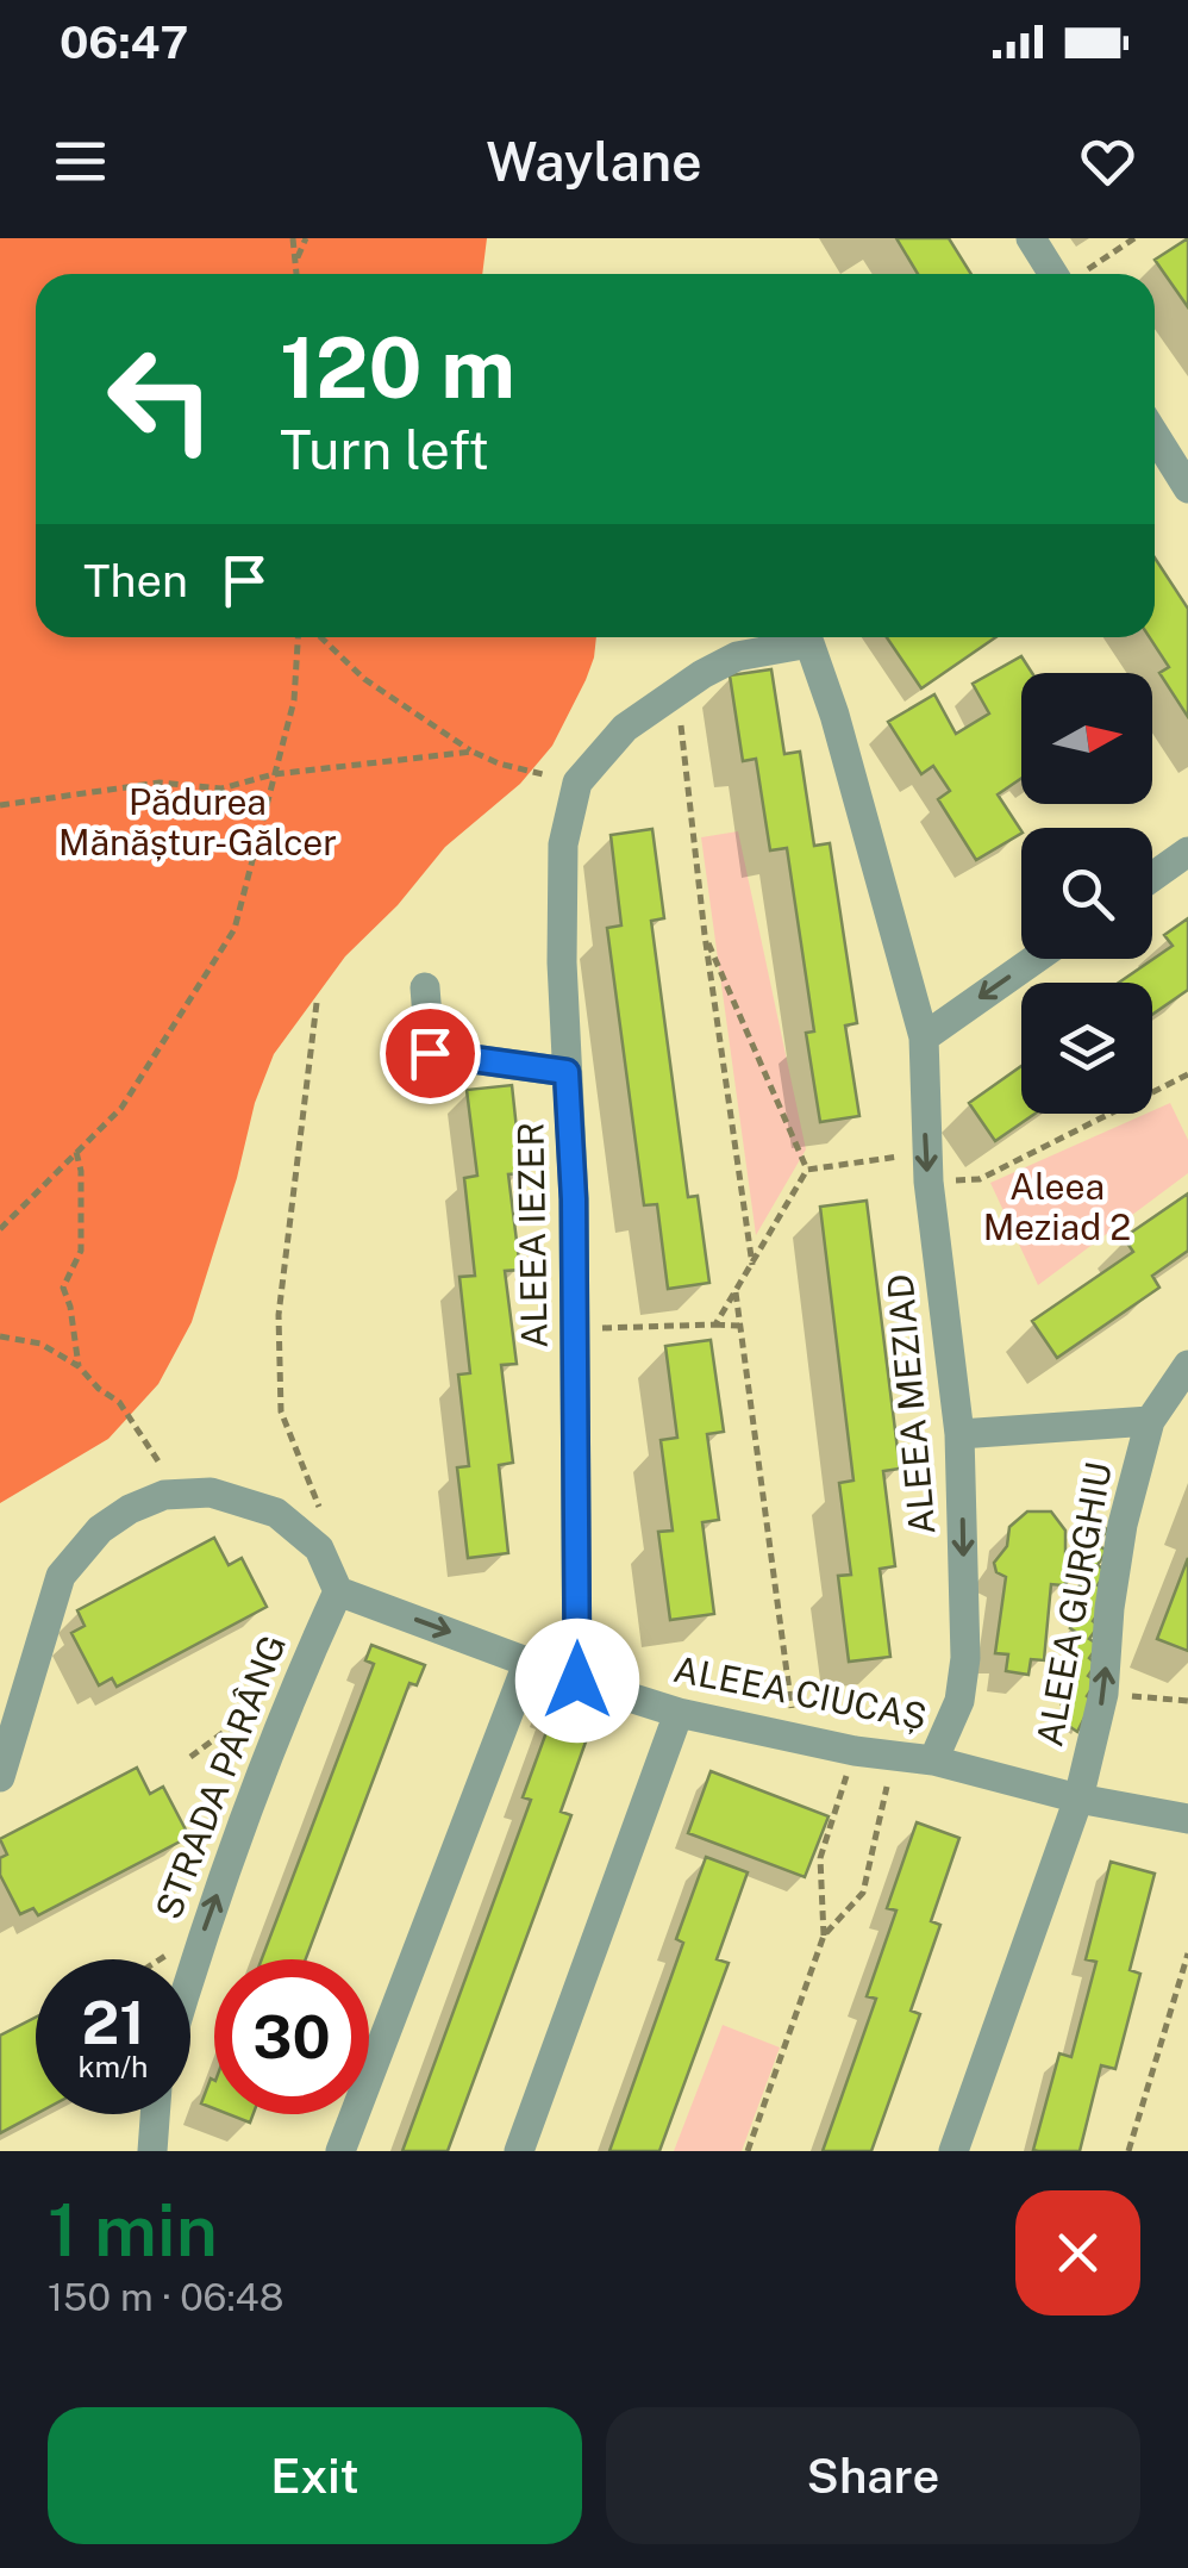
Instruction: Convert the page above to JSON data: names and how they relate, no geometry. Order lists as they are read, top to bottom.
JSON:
{
  "streets": {
    "street": [
      "ALEEA IEZER",
      "ALEEA MEZIAD",
      "ALEEA GURGHIU",
      "ALEEA CIUCAȘ",
      "STRADA PARÂNG"
    ]
  },
  "crossings": [
    ["ALEEA IEZER", "ALEEA MEZIAD"],
    ["ALEEA IEZER", "ALEEA CIUCAȘ"],
    ["ALEEA MEZIAD", "ALEEA CIUCAȘ"],
    ["ALEEA GURGHIU", "ALEEA CIUCAȘ"],
    ["ALEEA CIUCAȘ", "STRADA PARÂNG"]
  ],
  "one_way": ["ALEEA MEZIAD"],
  "parks": ["Pădurea Mănăștur-Gălcer", "Aleea Meziad 2"],
  "north": "right",
  "page": {
    "status": "06:47",
    "header": "Waylane",
    "turn": ["120 m", "Turn left"],
    "then": "Then",
    "speed": "21 km/h",
    "limit": "30",
    "heading": ["1 min", "150 m · 06:48"],
    "buttons": ["Exit", "Share"]
  }
}
